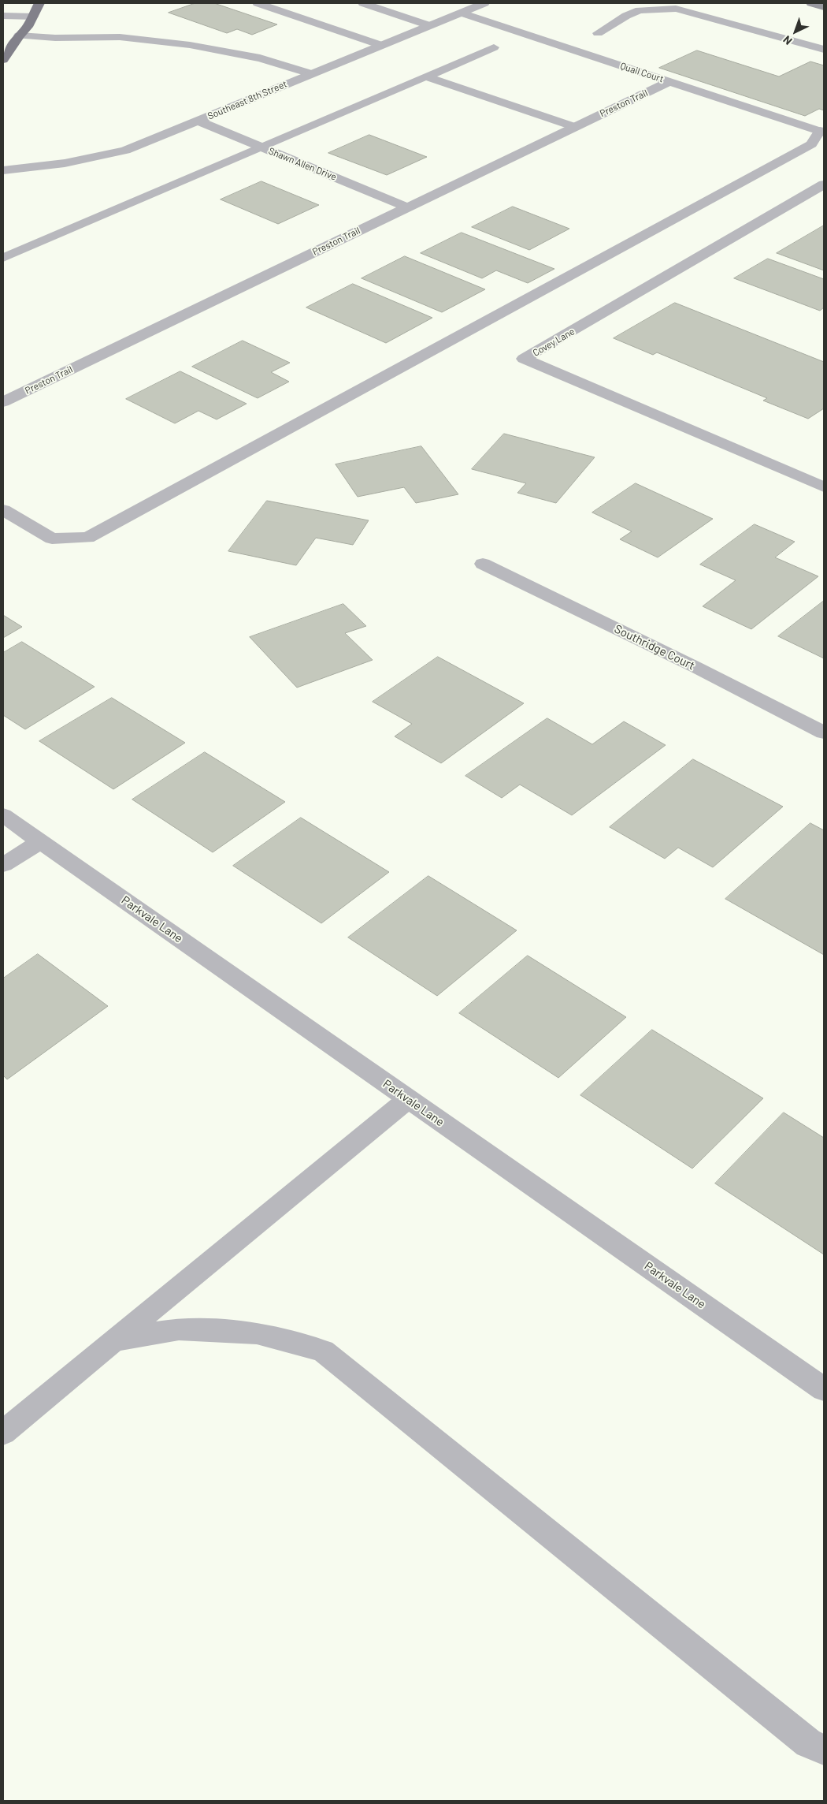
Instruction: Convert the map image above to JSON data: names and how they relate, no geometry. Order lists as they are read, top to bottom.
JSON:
{
  "streets": {
    "street": [
      "Quail Court",
      "Southeast 8th Street",
      "Preston Trail",
      "Shawn Allen Drive",
      "Covey Lane",
      "Southridge Court",
      "Parkvale Lane"
    ]
  },
  "crossings": [
    ["Quail Court", "Southeast 8th Street"],
    ["Quail Court", "Preston Trail"],
    ["Southeast 8th Street", "Shawn Allen Drive"],
    ["Preston Trail", "Shawn Allen Drive"]
  ],
  "north": "bottom left"
}
